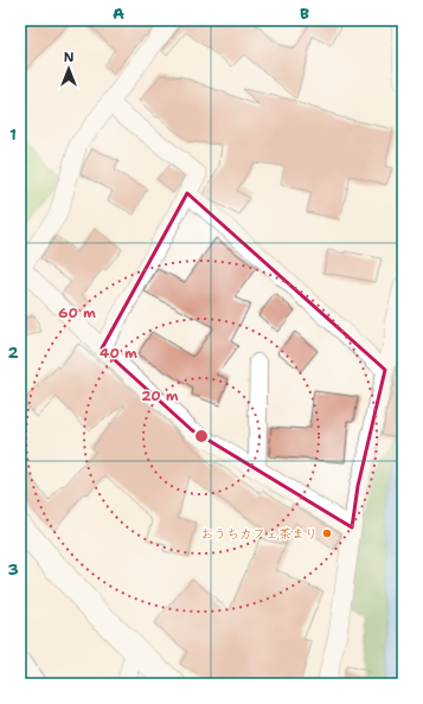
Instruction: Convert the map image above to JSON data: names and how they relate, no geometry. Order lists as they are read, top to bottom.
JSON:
{
  "places": ["おうちカフェ茶まり"],
  "north": "top",
  "grid": {
    "columns": ["A", "B"],
    "rows": ["1", "2", "3"]
  },
  "rings": ["60 m", "40 m", "20 m"]
}
